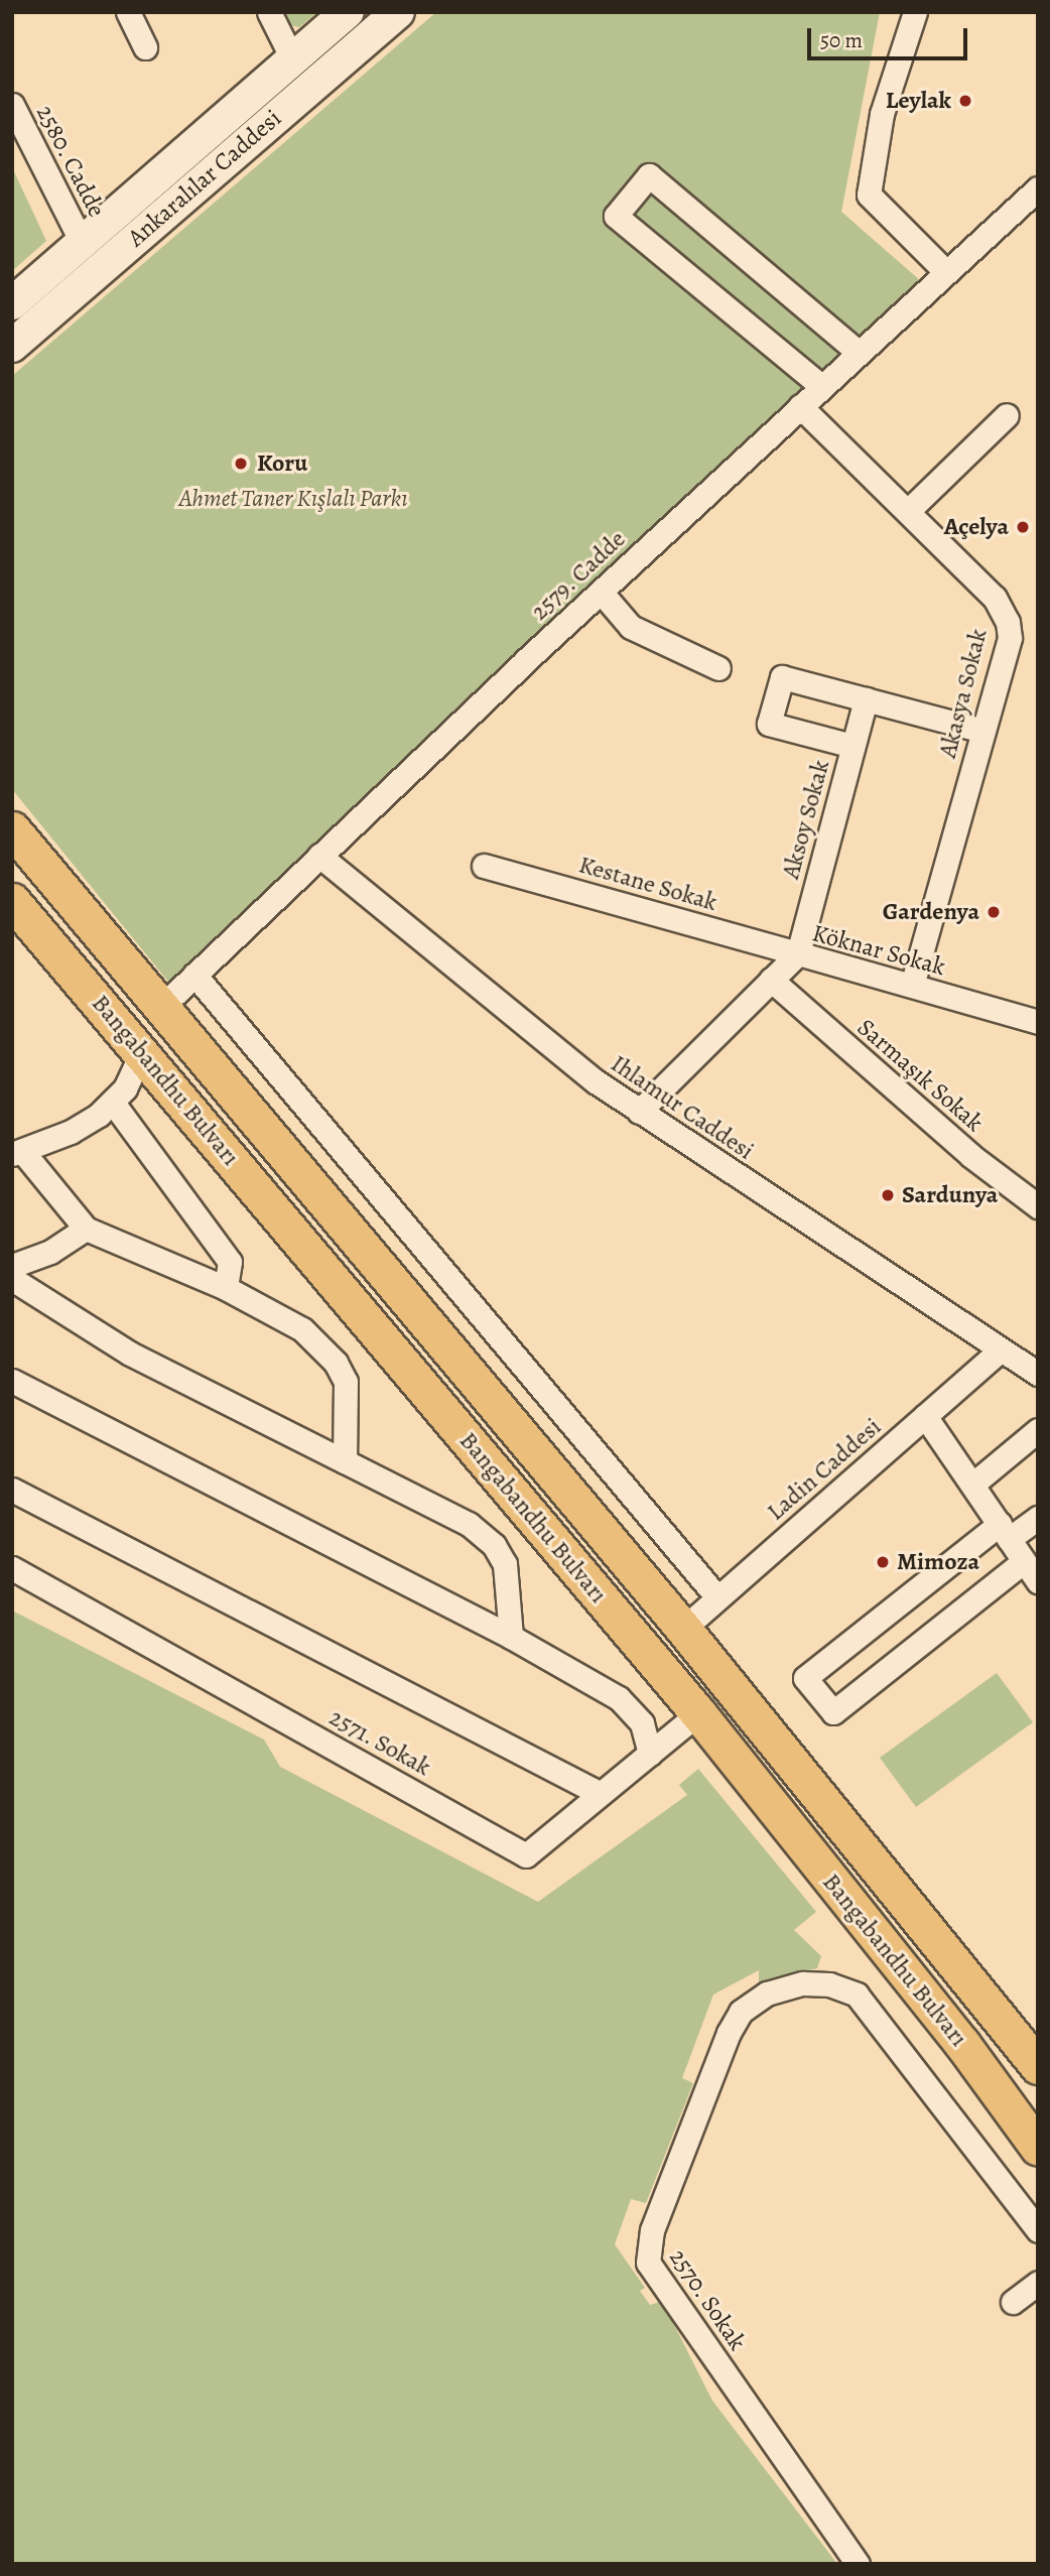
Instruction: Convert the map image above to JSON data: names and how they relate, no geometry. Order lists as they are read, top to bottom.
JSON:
{
  "streets": {
    "main road": ["Ankaralılar Caddesi", "Bangabandhu Bulvarı"],
    "street": [
      "2580. Cadde",
      "2579. Cadde",
      "Akasya Sokak",
      "Aksoy Sokak",
      "Kestane Sokak",
      "Köknar Sokak",
      "Sarmaşık Sokak",
      "Ihlamur Caddesi",
      "Ladin Caddesi",
      "2571. Sokak",
      "2570. Sokak"
    ]
  },
  "crossings": [
    ["2580. Cadde", "Ankaralılar Caddesi"],
    ["2579. Cadde", "Akasya Sokak"],
    ["2579. Cadde", "Bangabandhu Bulvarı"],
    ["2579. Cadde", "Ihlamur Caddesi"],
    ["Akasya Sokak", "Köknar Sokak"],
    ["Aksoy Sokak", "Kestane Sokak"],
    ["Aksoy Sokak", "Köknar Sokak"],
    ["Kestane Sokak", "Köknar Sokak"],
    ["Köknar Sokak", "Sarmaşık Sokak"],
    ["Köknar Sokak", "Ihlamur Caddesi"],
    ["Bangabandhu Bulvarı", "Ladin Caddesi"],
    ["Bangabandhu Bulvarı", "2571. Sokak"],
    ["Ihlamur Caddesi", "Ladin Caddesi"]
  ],
  "parks": ["Ahmet Taner Kışlalı Parkı"],
  "places": [
    "Leylak",
    "Koru",
    "Açelya",
    "Gardenya",
    "Sardunya",
    "Mimoza"
  ],
  "scale_bar": "50 m"
}
